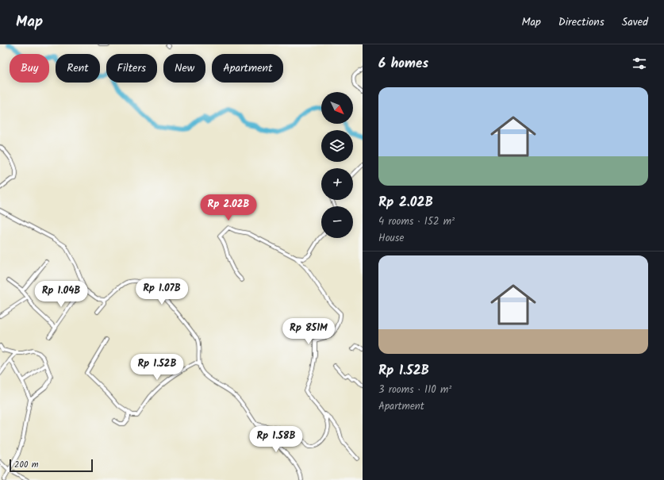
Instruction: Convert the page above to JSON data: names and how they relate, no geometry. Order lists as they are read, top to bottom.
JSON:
{
  "scale_bar": "200 m",
  "north": "bottom right",
  "page": {
    "header": "Map",
    "nav": ["Map", "Directions", "Saved"],
    "heading": "6 homes",
    "chip": [
      "Buy",
      "Rent",
      "Filters",
      "New",
      "Apartment"
    ],
    "list": [
      {
        "name": "Rp 2.02B",
        "note": "4 rooms · 152 m² · House"
      },
      {
        "name": "Rp 1.52B",
        "note": "3 rooms · 110 m² · Apartment"
      }
    ],
    "map_buttons": ["+", "−"],
    "price": [
      "Rp 2.02B",
      "Rp 1.07B",
      "Rp 1.04B",
      "Rp 851M",
      "Rp 1.52B",
      "Rp 1.58B"
    ],
    "scale": "200 m"
  }
}
